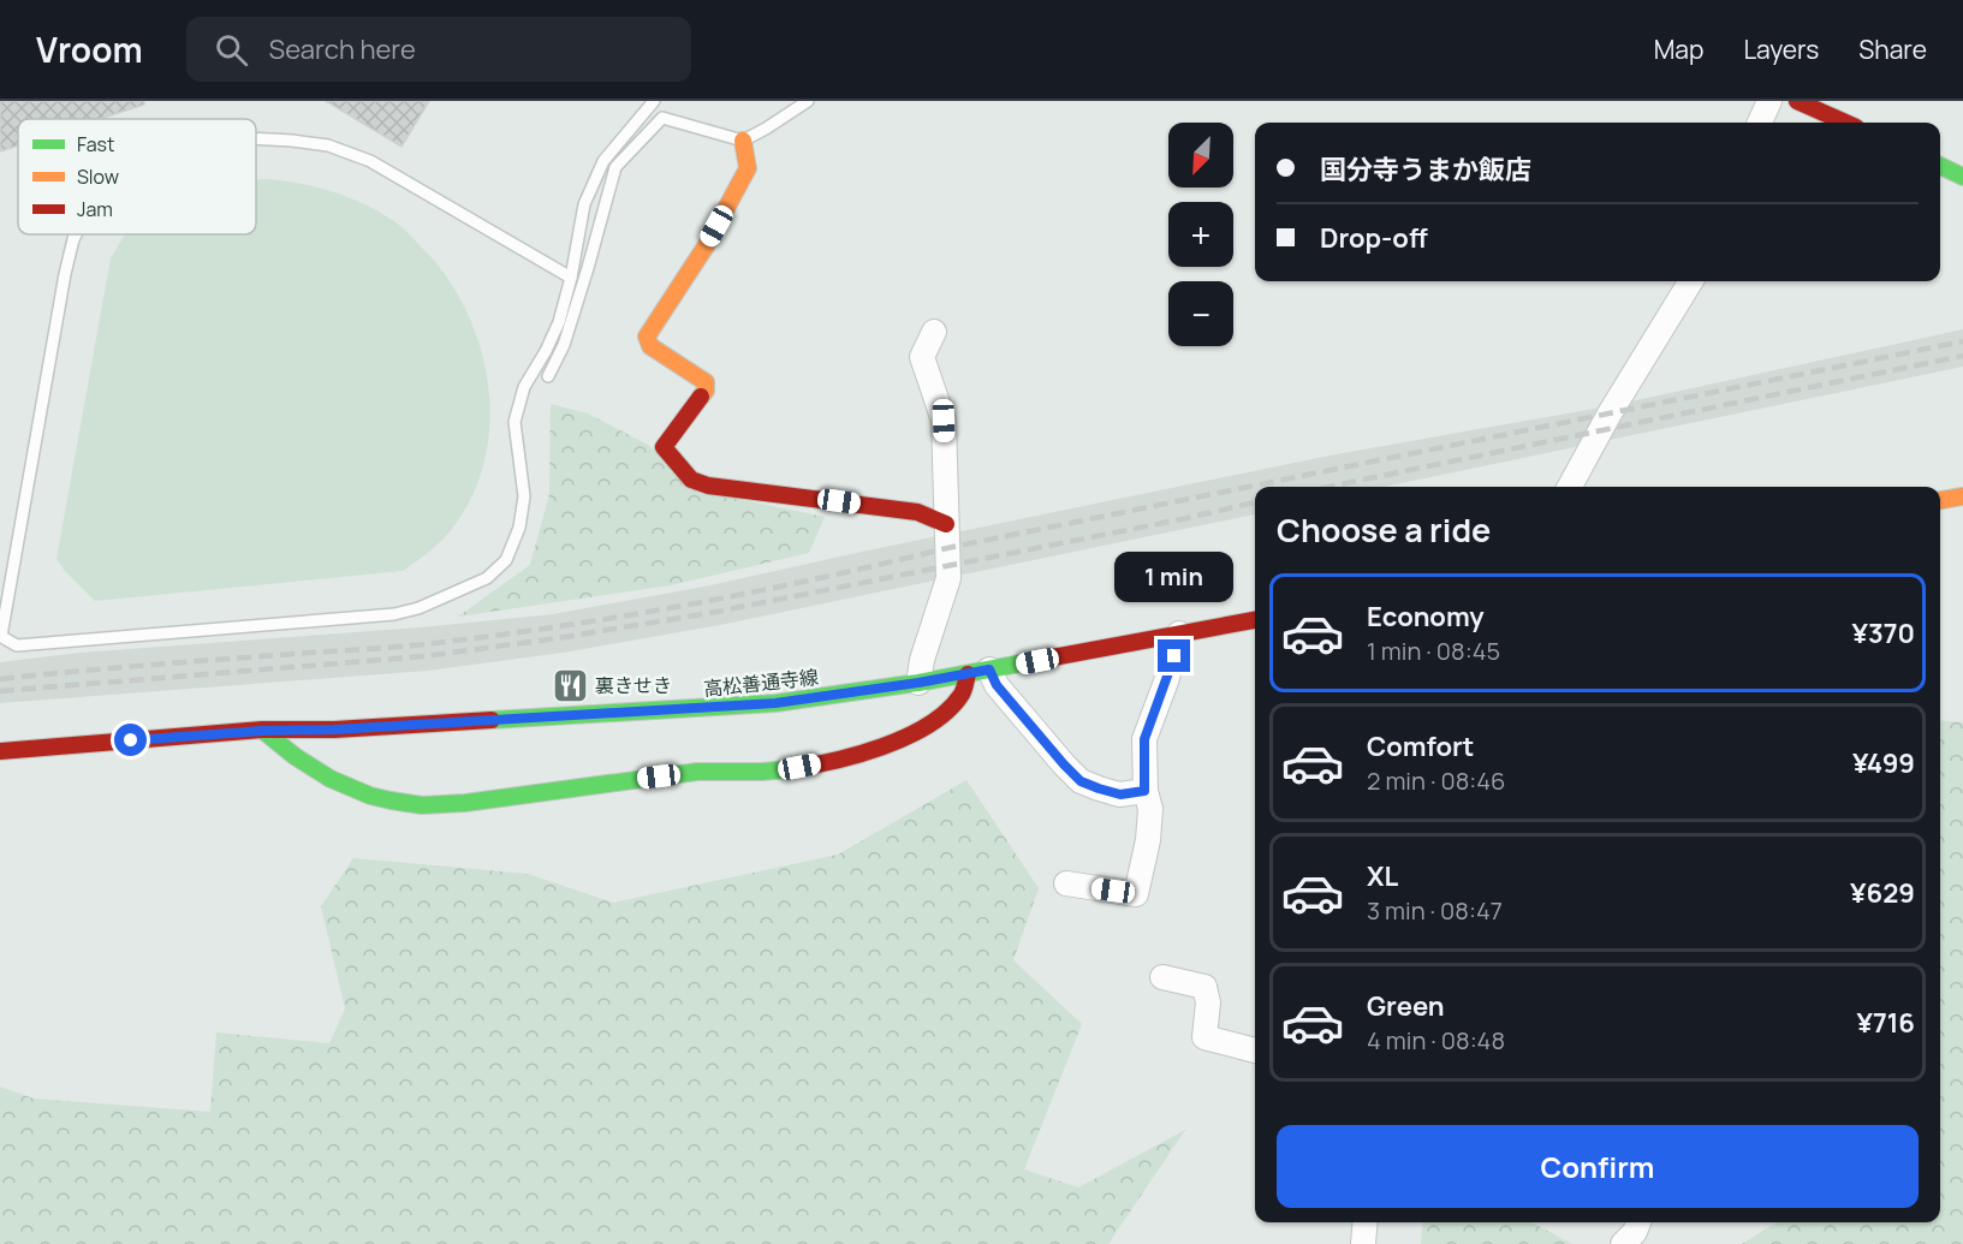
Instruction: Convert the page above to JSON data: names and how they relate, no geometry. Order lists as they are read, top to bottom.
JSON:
{
  "streets": {
    "street": ["高松善通寺線"]
  },
  "places": {
    "restaurant": ["裏きせき"]
  },
  "legend": ["Fast", "Slow", "Jam"],
  "north": "bottom left",
  "page": {
    "header": "Vroom",
    "search": "Search here",
    "nav": ["Map", "Layers", "Share"],
    "map_buttons": ["+", "−"],
    "banner": ["国分寺うまか飯店", "Drop-off"],
    "heading": "Choose a ride",
    "bubble": "1 min",
    "list": [
      {
        "name": "Economy",
        "note": "1 min · 08:45",
        "value": "¥370"
      },
      {
        "name": "Comfort",
        "note": "2 min · 08:46",
        "value": "¥499"
      },
      {
        "name": "XL",
        "note": "3 min · 08:47",
        "value": "¥629"
      },
      {
        "name": "Green",
        "note": "4 min · 08:48",
        "value": "¥716"
      }
    ],
    "buttons": "Confirm"
  }
}
